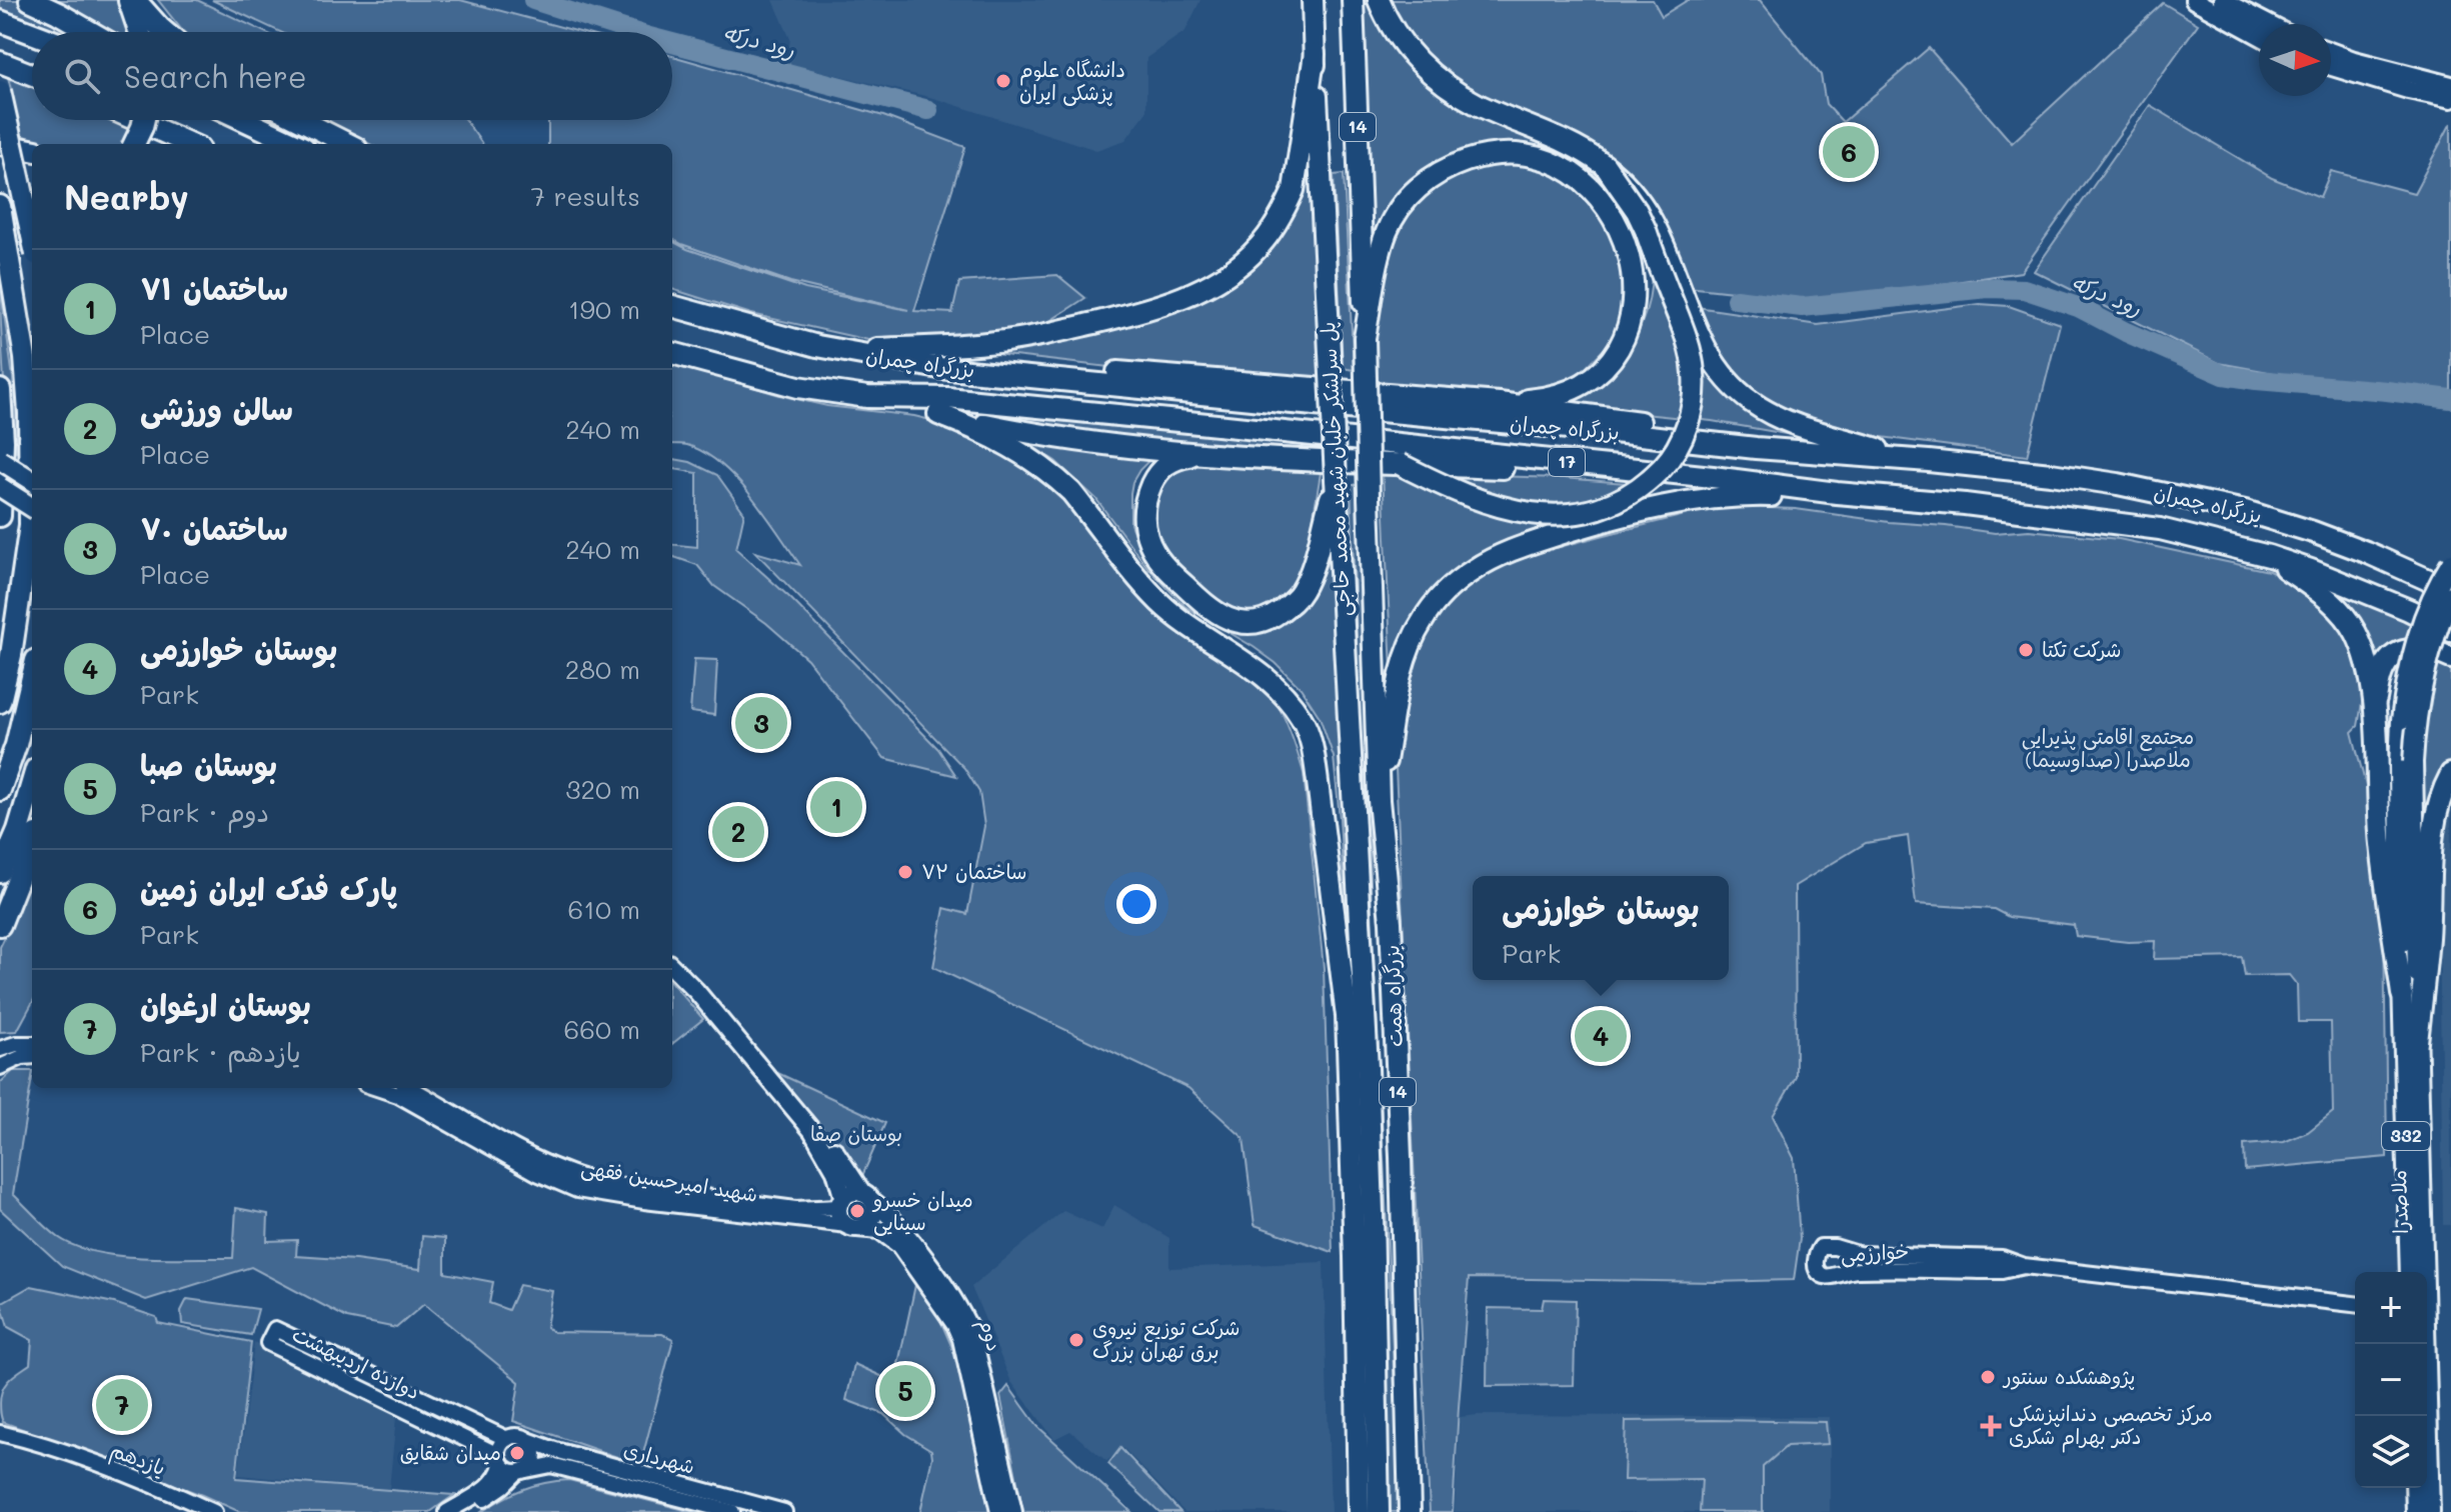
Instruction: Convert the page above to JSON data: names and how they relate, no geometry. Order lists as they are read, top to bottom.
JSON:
{
  "streets": {
    "highway": [
      "14",
      "بزرگراه چمران",
      "17",
      "پل سرلشکر خلبان شهید محمد حاجی",
      "بزرگراه همت"
    ],
    "main road": ["332", "ملاصدرا", "دوم"],
    "street": [
      "شهید امیرحسین فقهی",
      "خوارزمی",
      "دوازده اردیبهشت",
      "شهرداری",
      "یازدهم"
    ]
  },
  "crossings": [
    ["14", "پل سرلشکر خلبان شهید محمد حاجی"],
    ["بزرگراه چمران", "332"],
    ["پل سرلشکر خلبان شهید محمد حاجی", "بزرگراه همت"],
    ["332", "ملاصدرا"],
    ["شهید امیرحسین فقهی", "دوم"],
    ["دوازده اردیبهشت", "شهرداری"]
  ],
  "water": ["رود درکه"],
  "parks": ["مجتمع اقامتی پذیرایی ملاصدرا (صداوسیما)", "بوستان صفا"],
  "places": {
    "other": [
      "دانشگاه علوم پزشکی ایران",
      "شرکت تکتا",
      "ساختمان ۷۲",
      "میدان خسرو سینایی",
      "شرکت توزیع نیروی برق تهران بزرگ",
      "پژوهشکده سنتور",
      "میدان شقایق"
    ],
    "health": ["مرکز تخصصی دندانپزشکی دکتر بهرام شکری"]
  },
  "north": "right",
  "page": {
    "search": "Search here",
    "pins": [
      "6",
      "3",
      "1",
      "2",
      "4",
      "5",
      "7"
    ],
    "heading": ["Nearby", "7 results"],
    "list": [
      {
        "mark": "1",
        "name": "ساختمان ۷۱",
        "note": "Place",
        "value": "190 m"
      },
      {
        "mark": "2",
        "name": "سالن ورزشی",
        "note": "Place",
        "value": "240 m"
      },
      {
        "mark": "3",
        "name": "ساختمان ۷۰",
        "note": "Place",
        "value": "240 m"
      },
      {
        "mark": "4",
        "name": "بوستان خوارزمی",
        "note": "Park",
        "value": "280 m"
      },
      {
        "mark": "5",
        "name": "بوستان صبا",
        "note": "Park · دوم",
        "value": "320 m"
      },
      {
        "mark": "6",
        "name": "پارک فدک ایران زمین",
        "note": "Park",
        "value": "610 m"
      },
      {
        "mark": "7",
        "name": "بوستان ارغوان",
        "note": "Park · یازدهم",
        "value": "660 m"
      }
    ],
    "popup": ["بوستان خوارزمی", "Park"],
    "map_buttons": ["+", "−"]
  }
}
